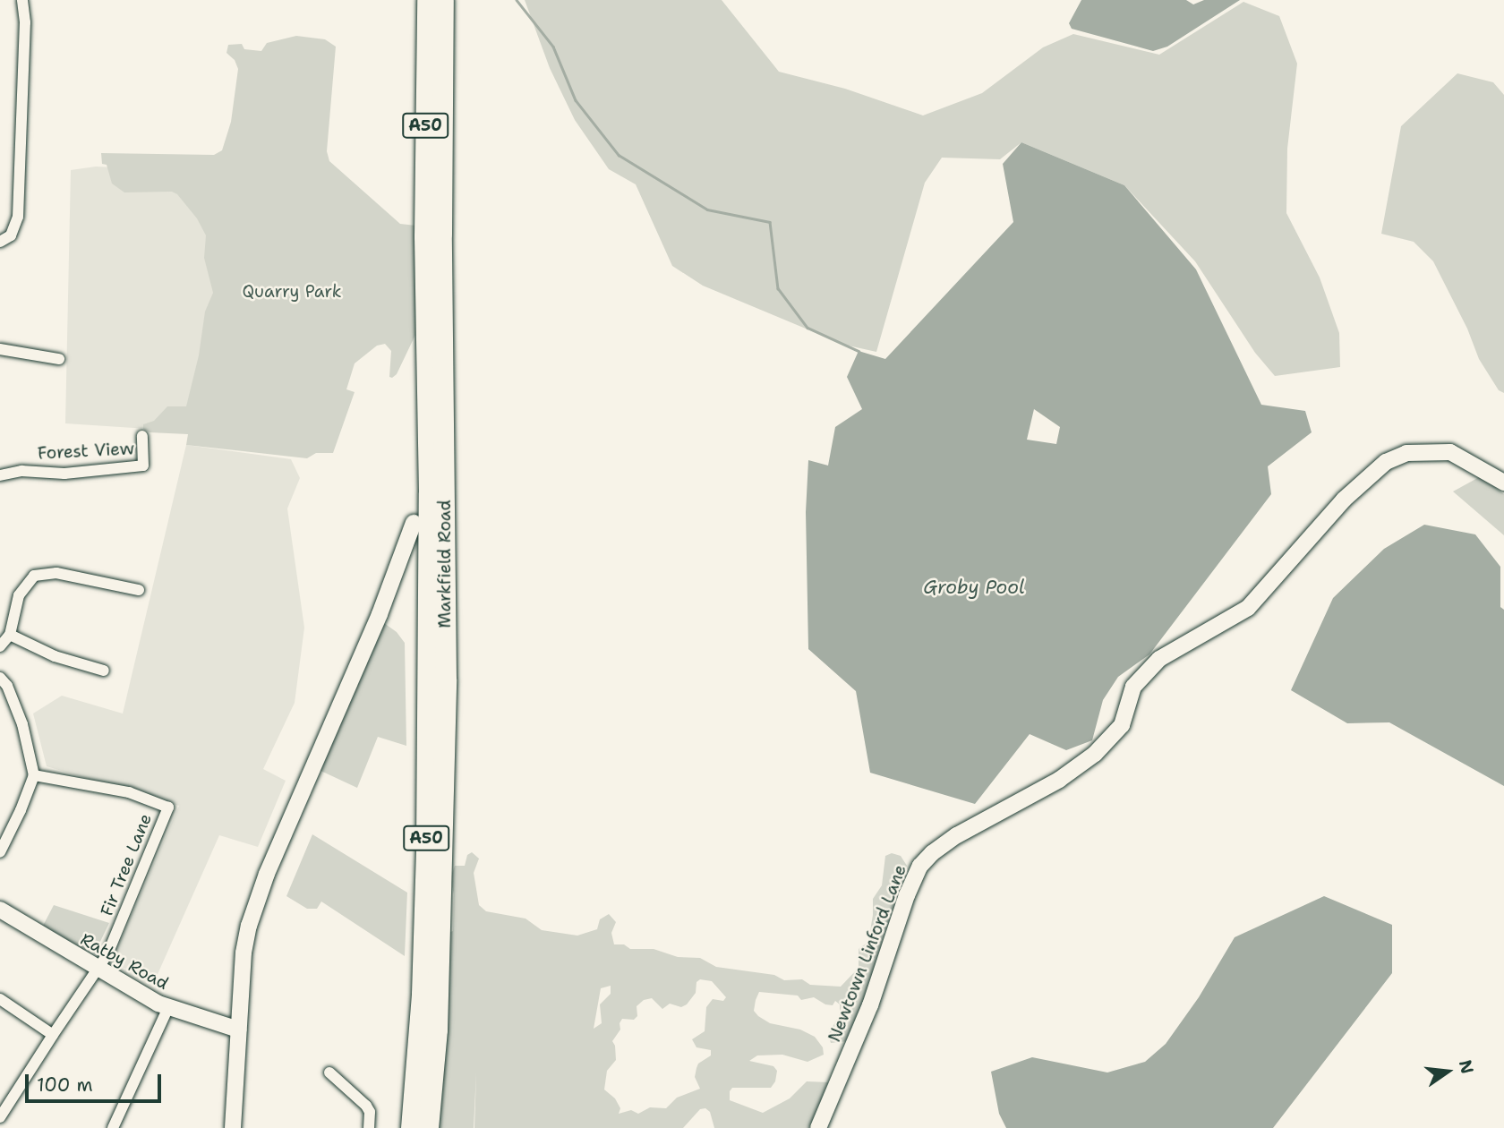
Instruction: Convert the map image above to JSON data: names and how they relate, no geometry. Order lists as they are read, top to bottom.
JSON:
{
  "streets": {
    "highway": ["A50", "Markfield Road"],
    "street": [
      "Forest View",
      "Fir Tree Lane",
      "Newtown Linford Lane",
      "Ratby Road"
    ]
  },
  "crossings": [
    ["Markfield Road", "Ratby Road"],
    ["Fir Tree Lane", "Ratby Road"]
  ],
  "water": ["Groby Pool"],
  "parks": ["Quarry Park"],
  "scale_bar": "100 m",
  "north": "right"
}
